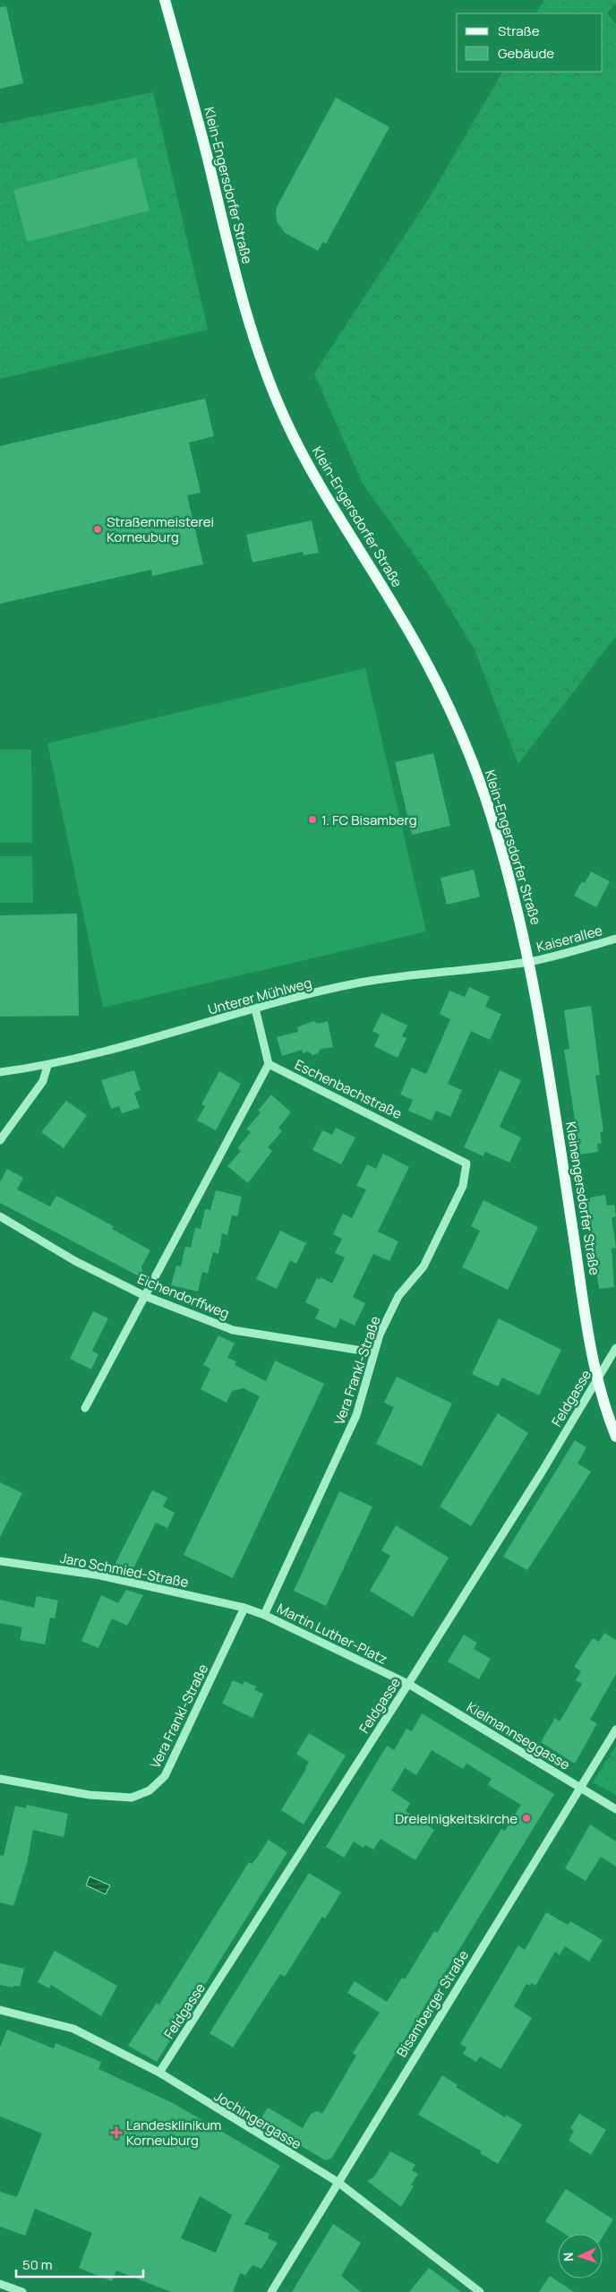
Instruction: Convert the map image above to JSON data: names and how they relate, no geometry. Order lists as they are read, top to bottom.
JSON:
{
  "streets": {
    "main road": ["Klein-Engersdorfer Straße", "Kleinengersdorfer Straße"],
    "street": [
      "Kaiserallee",
      "Unterer Mühlweg",
      "Eschenbachstraße",
      "Eichendorffweg",
      "Vera Frankl-Straße",
      "Feldgasse",
      "Jaro Schmied-Straße",
      "Martin Luther-Platz",
      "Kielmannseggasse",
      "Bisamberger Straße",
      "Jochingergasse"
    ]
  },
  "crossings": [
    ["Klein-Engersdorfer Straße", "Kaiserallee"],
    ["Klein-Engersdorfer Straße", "Unterer Mühlweg"],
    ["Klein-Engersdorfer Straße", "Kleinengersdorfer Straße"],
    ["Kaiserallee", "Unterer Mühlweg"],
    ["Kaiserallee", "Kleinengersdorfer Straße"],
    ["Unterer Mühlweg", "Kleinengersdorfer Straße"],
    ["Eschenbachstraße", "Vera Frankl-Straße"],
    ["Kleinengersdorfer Straße", "Feldgasse"],
    ["Eichendorffweg", "Vera Frankl-Straße"],
    ["Vera Frankl-Straße", "Jaro Schmied-Straße"],
    ["Vera Frankl-Straße", "Martin Luther-Platz"],
    ["Feldgasse", "Martin Luther-Platz"],
    ["Feldgasse", "Kielmannseggasse"],
    ["Feldgasse", "Jochingergasse"],
    ["Jaro Schmied-Straße", "Martin Luther-Platz"],
    ["Martin Luther-Platz", "Kielmannseggasse"],
    ["Kielmannseggasse", "Bisamberger Straße"],
    ["Bisamberger Straße", "Jochingergasse"]
  ],
  "places": {
    "other": ["Straßenmeisterei Korneuburg", "1. FC Bisamberg", "Dreieinigkeitskirche"],
    "health": ["Landesklinikum Korneuburg"]
  },
  "legend": ["Straße", "Gebäude"],
  "scale_bar": "50 m",
  "north": "left"
}
